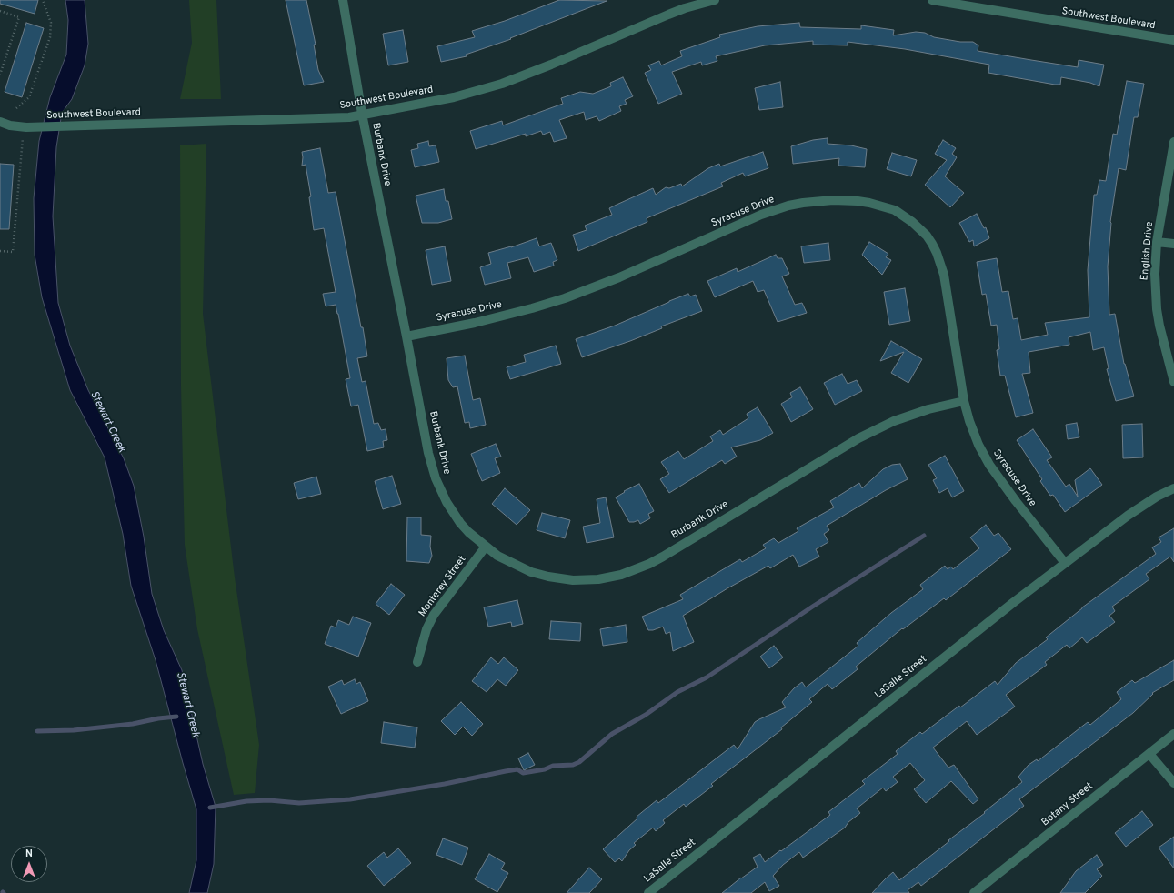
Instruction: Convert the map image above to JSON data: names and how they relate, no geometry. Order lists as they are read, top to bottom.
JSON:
{
  "streets": {
    "street": [
      "Southwest Boulevard",
      "Burbank Drive",
      "Syracuse Drive",
      "English Drive",
      "Monterey Street",
      "LaSalle Street",
      "Botany Street"
    ]
  },
  "crossings": [
    ["Southwest Boulevard", "Burbank Drive"],
    ["Burbank Drive", "Syracuse Drive"],
    ["Burbank Drive", "Monterey Street"],
    ["Syracuse Drive", "LaSalle Street"]
  ],
  "water": ["Stewart Creek"],
  "north": "top"
}
